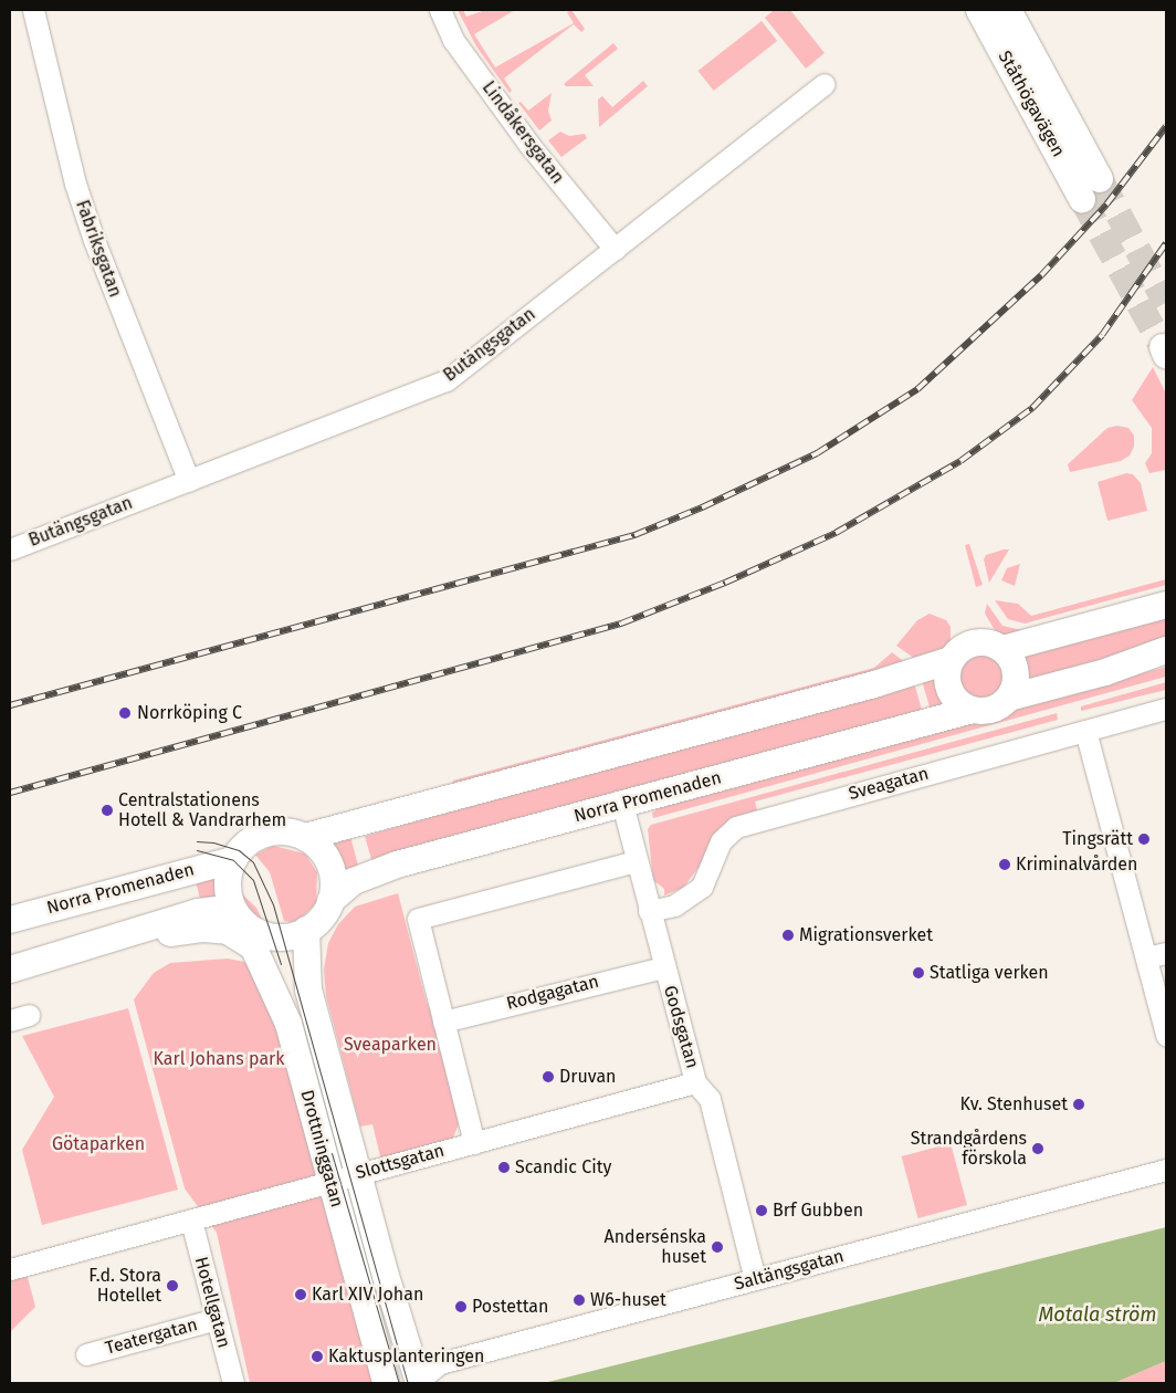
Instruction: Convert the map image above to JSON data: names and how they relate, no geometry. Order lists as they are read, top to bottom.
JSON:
{
  "streets": {
    "main road": ["Ståthögavägen", "Norra Promenaden", "Drottninggatan"],
    "street": [
      "Lindåkersgatan",
      "Fabriksgatan",
      "Butängsgatan",
      "Sveagatan",
      "Rodgagatan",
      "Godsgatan",
      "Slottsgatan",
      "Saltängsgatan",
      "Hotellgatan",
      "Teatergatan"
    ]
  },
  "crossings": [
    ["Lindåkersgatan", "Butängsgatan"],
    ["Fabriksgatan", "Butängsgatan"],
    ["Sveagatan", "Godsgatan"],
    ["Norra Promenaden", "Godsgatan"],
    ["Norra Promenaden", "Drottninggatan"],
    ["Rodgagatan", "Godsgatan"],
    ["Godsgatan", "Slottsgatan"],
    ["Godsgatan", "Saltängsgatan"],
    ["Drottninggatan", "Slottsgatan"],
    ["Drottninggatan", "Saltängsgatan"],
    ["Slottsgatan", "Hotellgatan"],
    ["Hotellgatan", "Teatergatan"]
  ],
  "water": ["Motala ström"],
  "parks": ["Sveaparken", "Karl Johans park", "Götaparken"],
  "places": [
    "Norrköping C",
    "Centralstationens Hotell & Vandrarhem",
    "Tingsrätt",
    "Kriminalvården",
    "Migrationsverket",
    "Statliga verken",
    "Druvan",
    "Kv. Stenhuset",
    "Strandgårdens förskola",
    "Scandic City",
    "Brf Gubben",
    "Andersénska huset",
    "F.d. Stora Hotellet",
    "Karl XIV Johan",
    "W6-huset",
    "Postettan",
    "Kaktusplanteringen"
  ]
}
